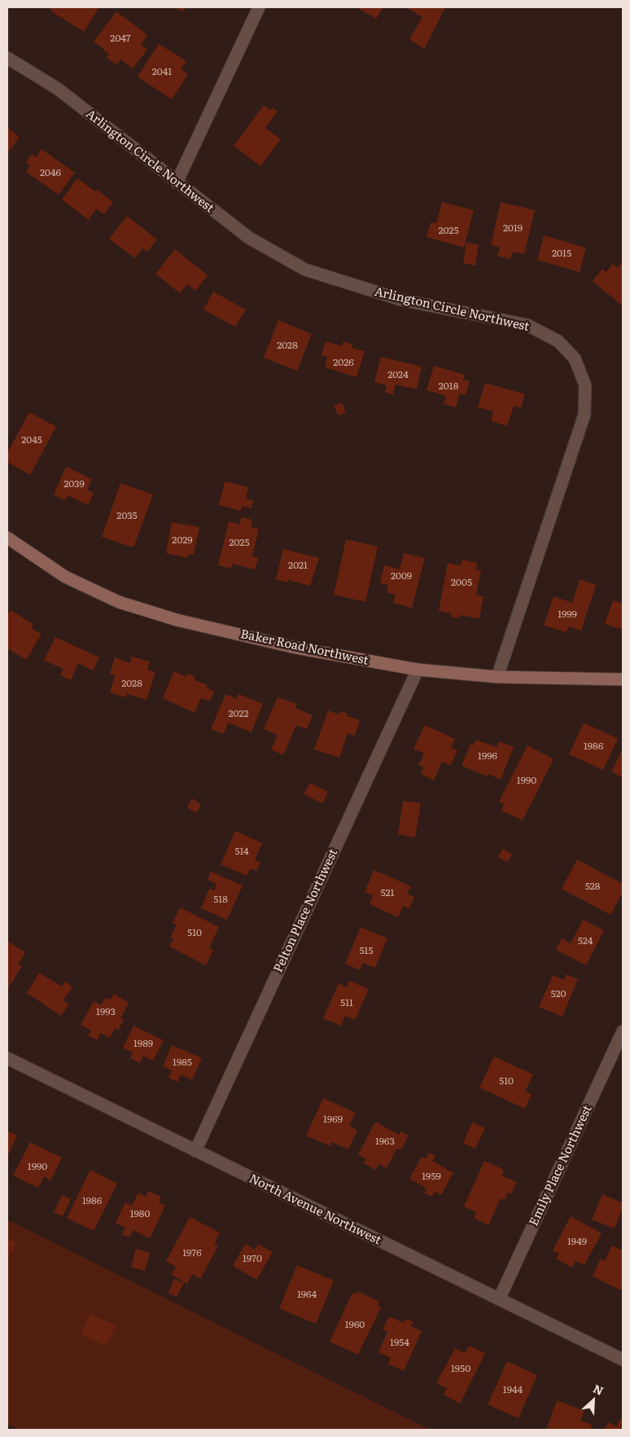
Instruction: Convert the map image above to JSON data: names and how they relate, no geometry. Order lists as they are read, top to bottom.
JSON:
{
  "streets": {
    "street": [
      "Arlington Circle Northwest",
      "Baker Road Northwest",
      "Pelton Place Northwest",
      "Emily Place Northwest",
      "North Avenue Northwest"
    ]
  },
  "crossings": [
    ["Arlington Circle Northwest", "Baker Road Northwest"],
    ["Baker Road Northwest", "Pelton Place Northwest"],
    ["Pelton Place Northwest", "North Avenue Northwest"],
    ["Emily Place Northwest", "North Avenue Northwest"]
  ],
  "house_numbers": [
    "2047",
    "2041",
    "2046",
    "2019",
    "2025",
    "2015",
    "2028",
    "2026",
    "2024",
    "2018",
    "2045",
    "2039",
    "2035",
    "2029",
    "2025",
    "2021",
    "2009",
    "2005",
    "1999",
    "2028",
    "2022",
    "1986",
    "1996",
    "1990",
    "514",
    "528",
    "521",
    "518",
    "510",
    "524",
    "515",
    "520",
    "511",
    "1993",
    "1989",
    "1985",
    "510",
    "1969",
    "1963",
    "1990",
    "1959",
    "1986",
    "1980",
    "1949",
    "1976",
    "1970",
    "1964",
    "1960",
    "1954",
    "1950",
    "1944"
  ],
  "north": "top right"
}
